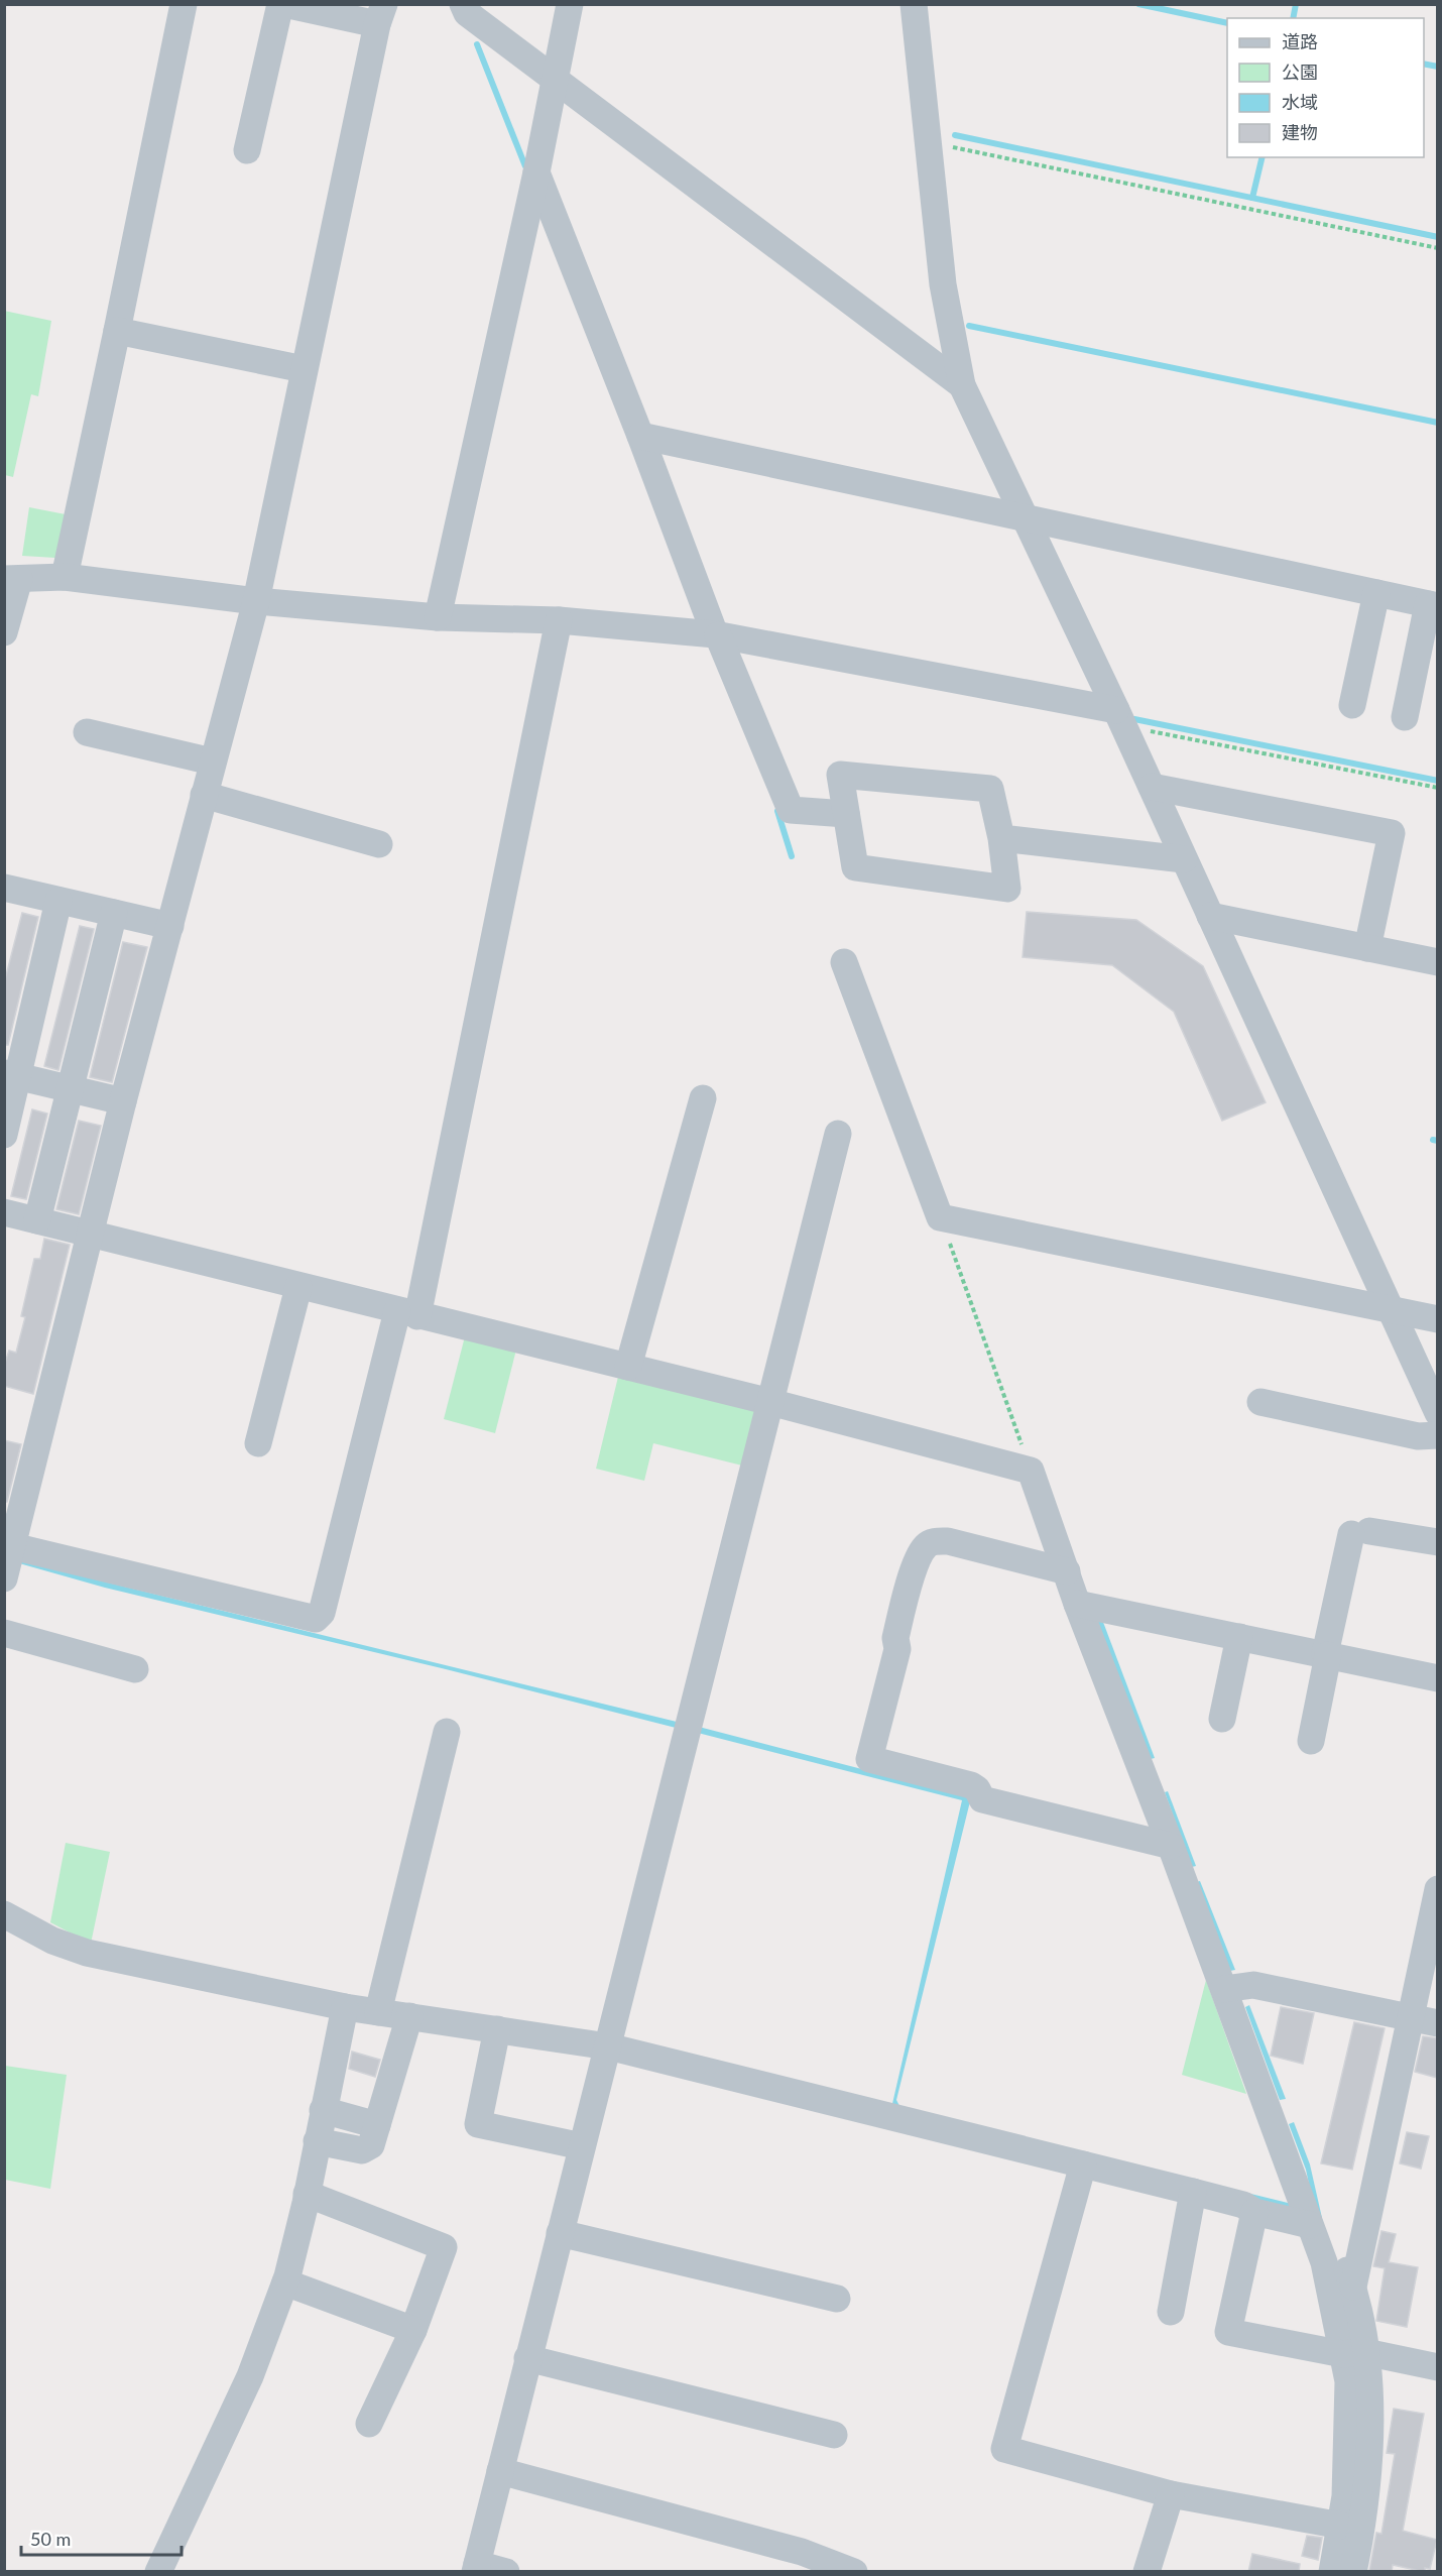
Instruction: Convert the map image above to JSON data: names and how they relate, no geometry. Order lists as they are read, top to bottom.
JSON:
{
  "legend": [
    "道路",
    "公園",
    "水域",
    "建物"
  ],
  "scale_bar": "50 m"
}
